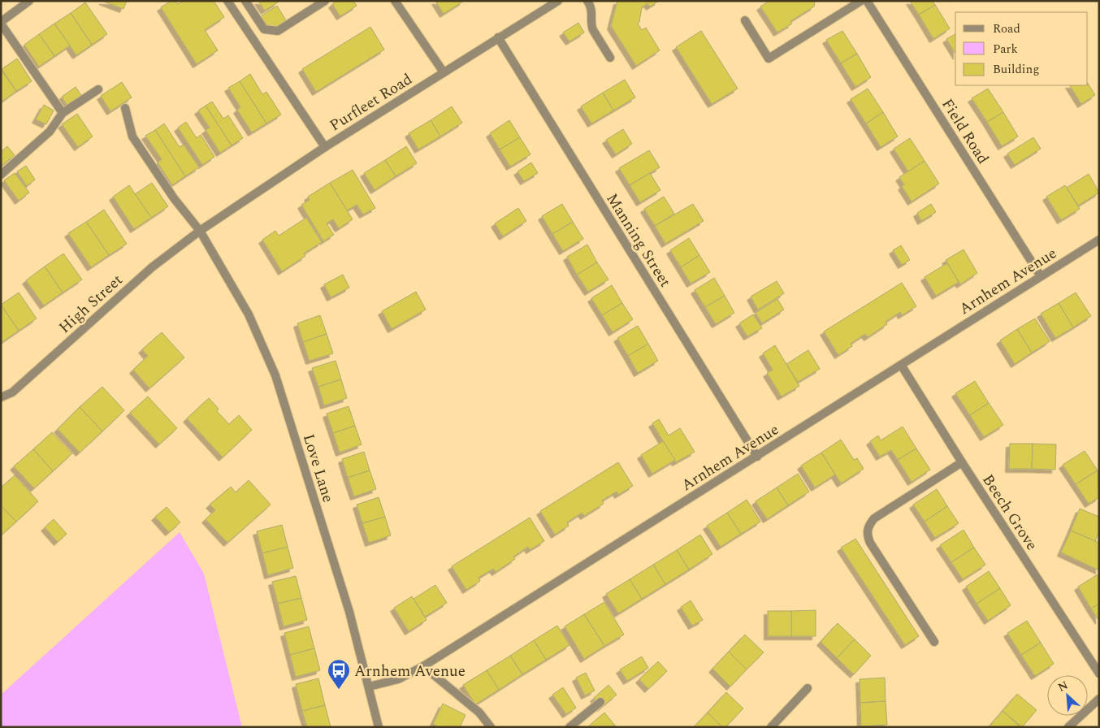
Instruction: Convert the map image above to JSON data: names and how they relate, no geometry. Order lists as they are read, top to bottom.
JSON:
{
  "streets": {
    "street": [
      "Purfleet Road",
      "Field Road",
      "Manning Street",
      "Arnhem Avenue",
      "High Street",
      "Love Lane",
      "Beech Grove"
    ]
  },
  "crossings": [
    ["Purfleet Road", "Manning Street"],
    ["Purfleet Road", "High Street"],
    ["Purfleet Road", "Love Lane"],
    ["Field Road", "Arnhem Avenue"],
    ["Manning Street", "Arnhem Avenue"],
    ["Arnhem Avenue", "Love Lane"],
    ["Arnhem Avenue", "Beech Grove"],
    ["High Street", "Love Lane"]
  ],
  "places": {
    "bus stop": ["Arnhem Avenue"]
  },
  "legend": ["Road", "Park", "Building"],
  "north": "top left"
}
